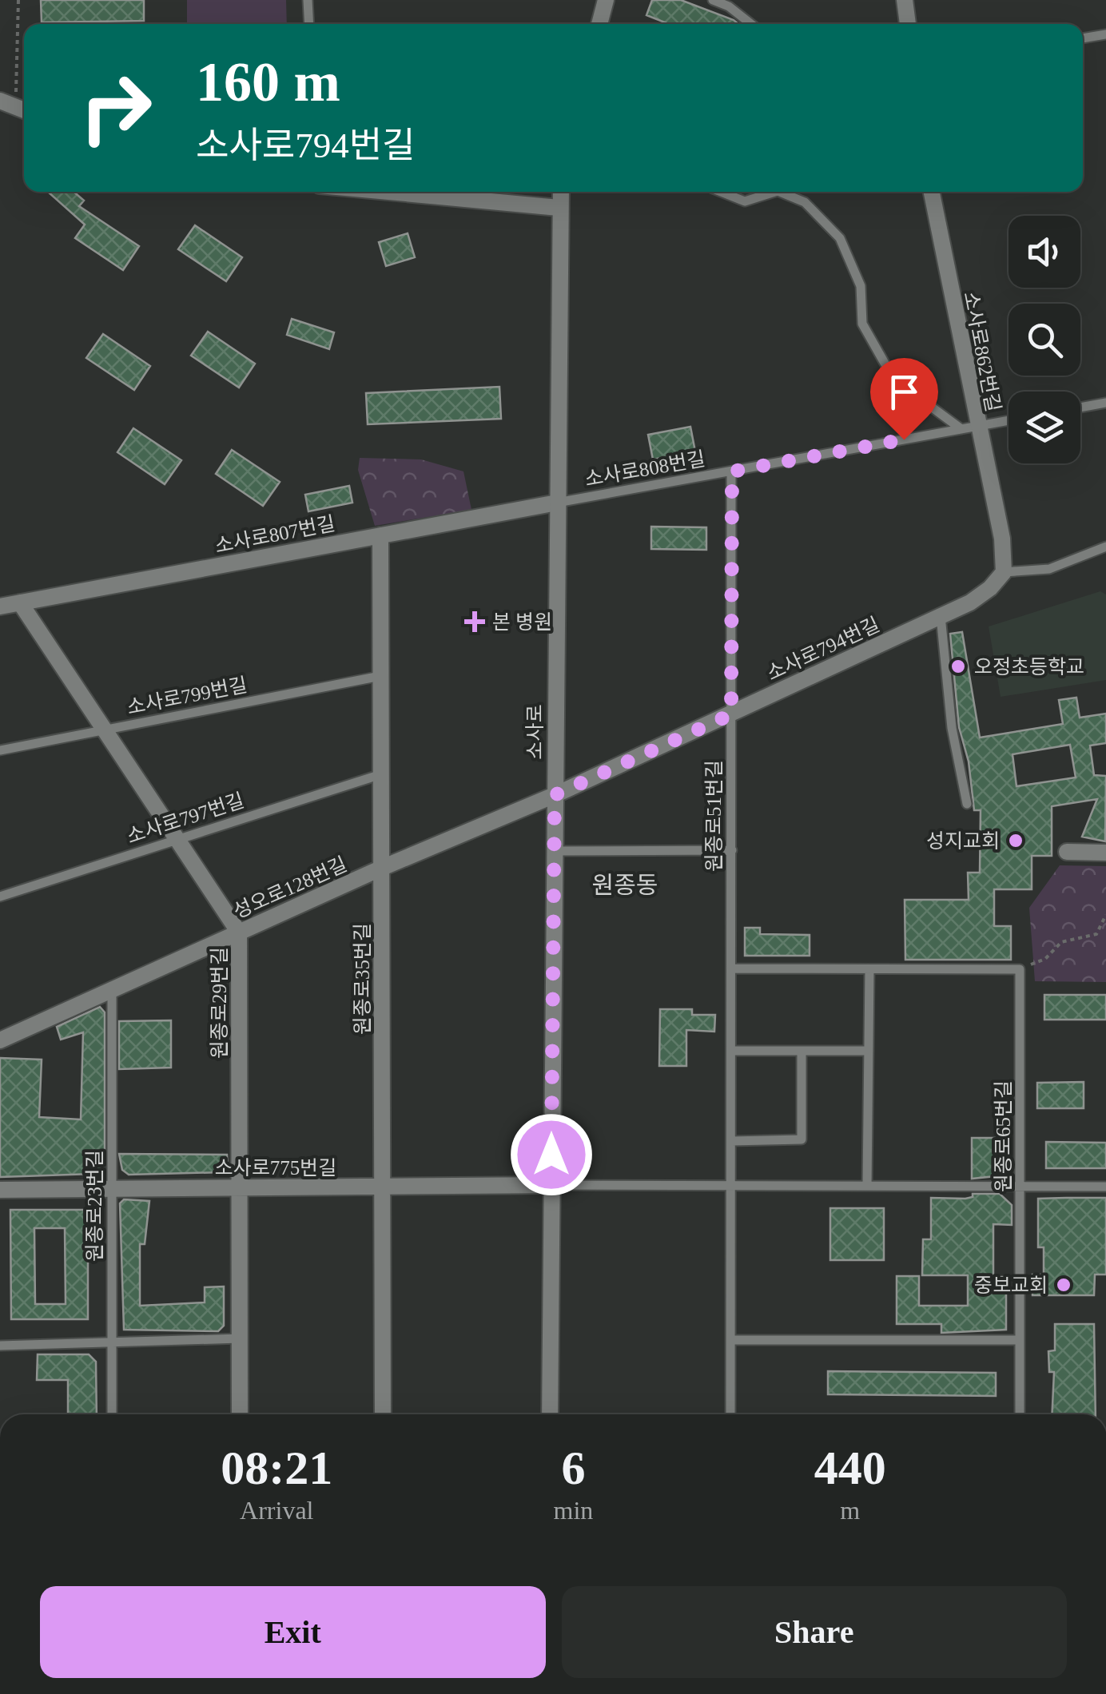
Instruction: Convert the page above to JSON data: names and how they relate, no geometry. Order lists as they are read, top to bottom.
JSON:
{
  "streets": {
    "street": [
      "소사로862번길",
      "소사로807번길",
      "소사로794번길",
      "소사로",
      "성오로128번길",
      "원종로35번길",
      "원종로29번길",
      "소사로775번길"
    ],
    "lane": [
      "소사로808번길",
      "소사로799번길",
      "원종로51번길",
      "소사로797번길",
      "원종로65번길",
      "원종로23번길"
    ]
  },
  "crossings": [
    ["소사로862번길", "소사로808번길"],
    ["소사로862번길", "소사로794번길"],
    ["소사로808번길", "소사로807번길"],
    ["소사로808번길", "소사로"],
    ["소사로808번길", "원종로51번길"],
    ["소사로807번길", "소사로"],
    ["소사로807번길", "원종로35번길"],
    ["소사로807번길", "원종로29번길"],
    ["소사로794번길", "소사로"],
    ["소사로794번길", "원종로51번길"],
    ["소사로794번길", "성오로128번길"],
    ["소사로799번길", "원종로35번길"],
    ["소사로799번길", "원종로29번길"],
    ["소사로", "성오로128번길"],
    ["소사로", "소사로775번길"],
    ["소사로797번길", "원종로35번길"],
    ["소사로797번길", "원종로29번길"],
    ["성오로128번길", "원종로35번길"],
    ["성오로128번길", "원종로29번길"],
    ["성오로128번길", "원종로23번길"],
    ["원종로35번길", "소사로775번길"],
    ["원종로29번길", "소사로775번길"],
    ["소사로775번길", "원종로23번길"]
  ],
  "districts": ["원종동"],
  "places": {
    "health": ["본 병원"],
    "other": ["오정초등학교", "성지교회", "중보교회"]
  },
  "page": {
    "turn": ["160 m", "소사로794번길"],
    "eta": [
      "08:21",
      "Arrival",
      "6",
      "min",
      "440",
      "m"
    ],
    "buttons": ["Exit", "Share"]
  }
}
